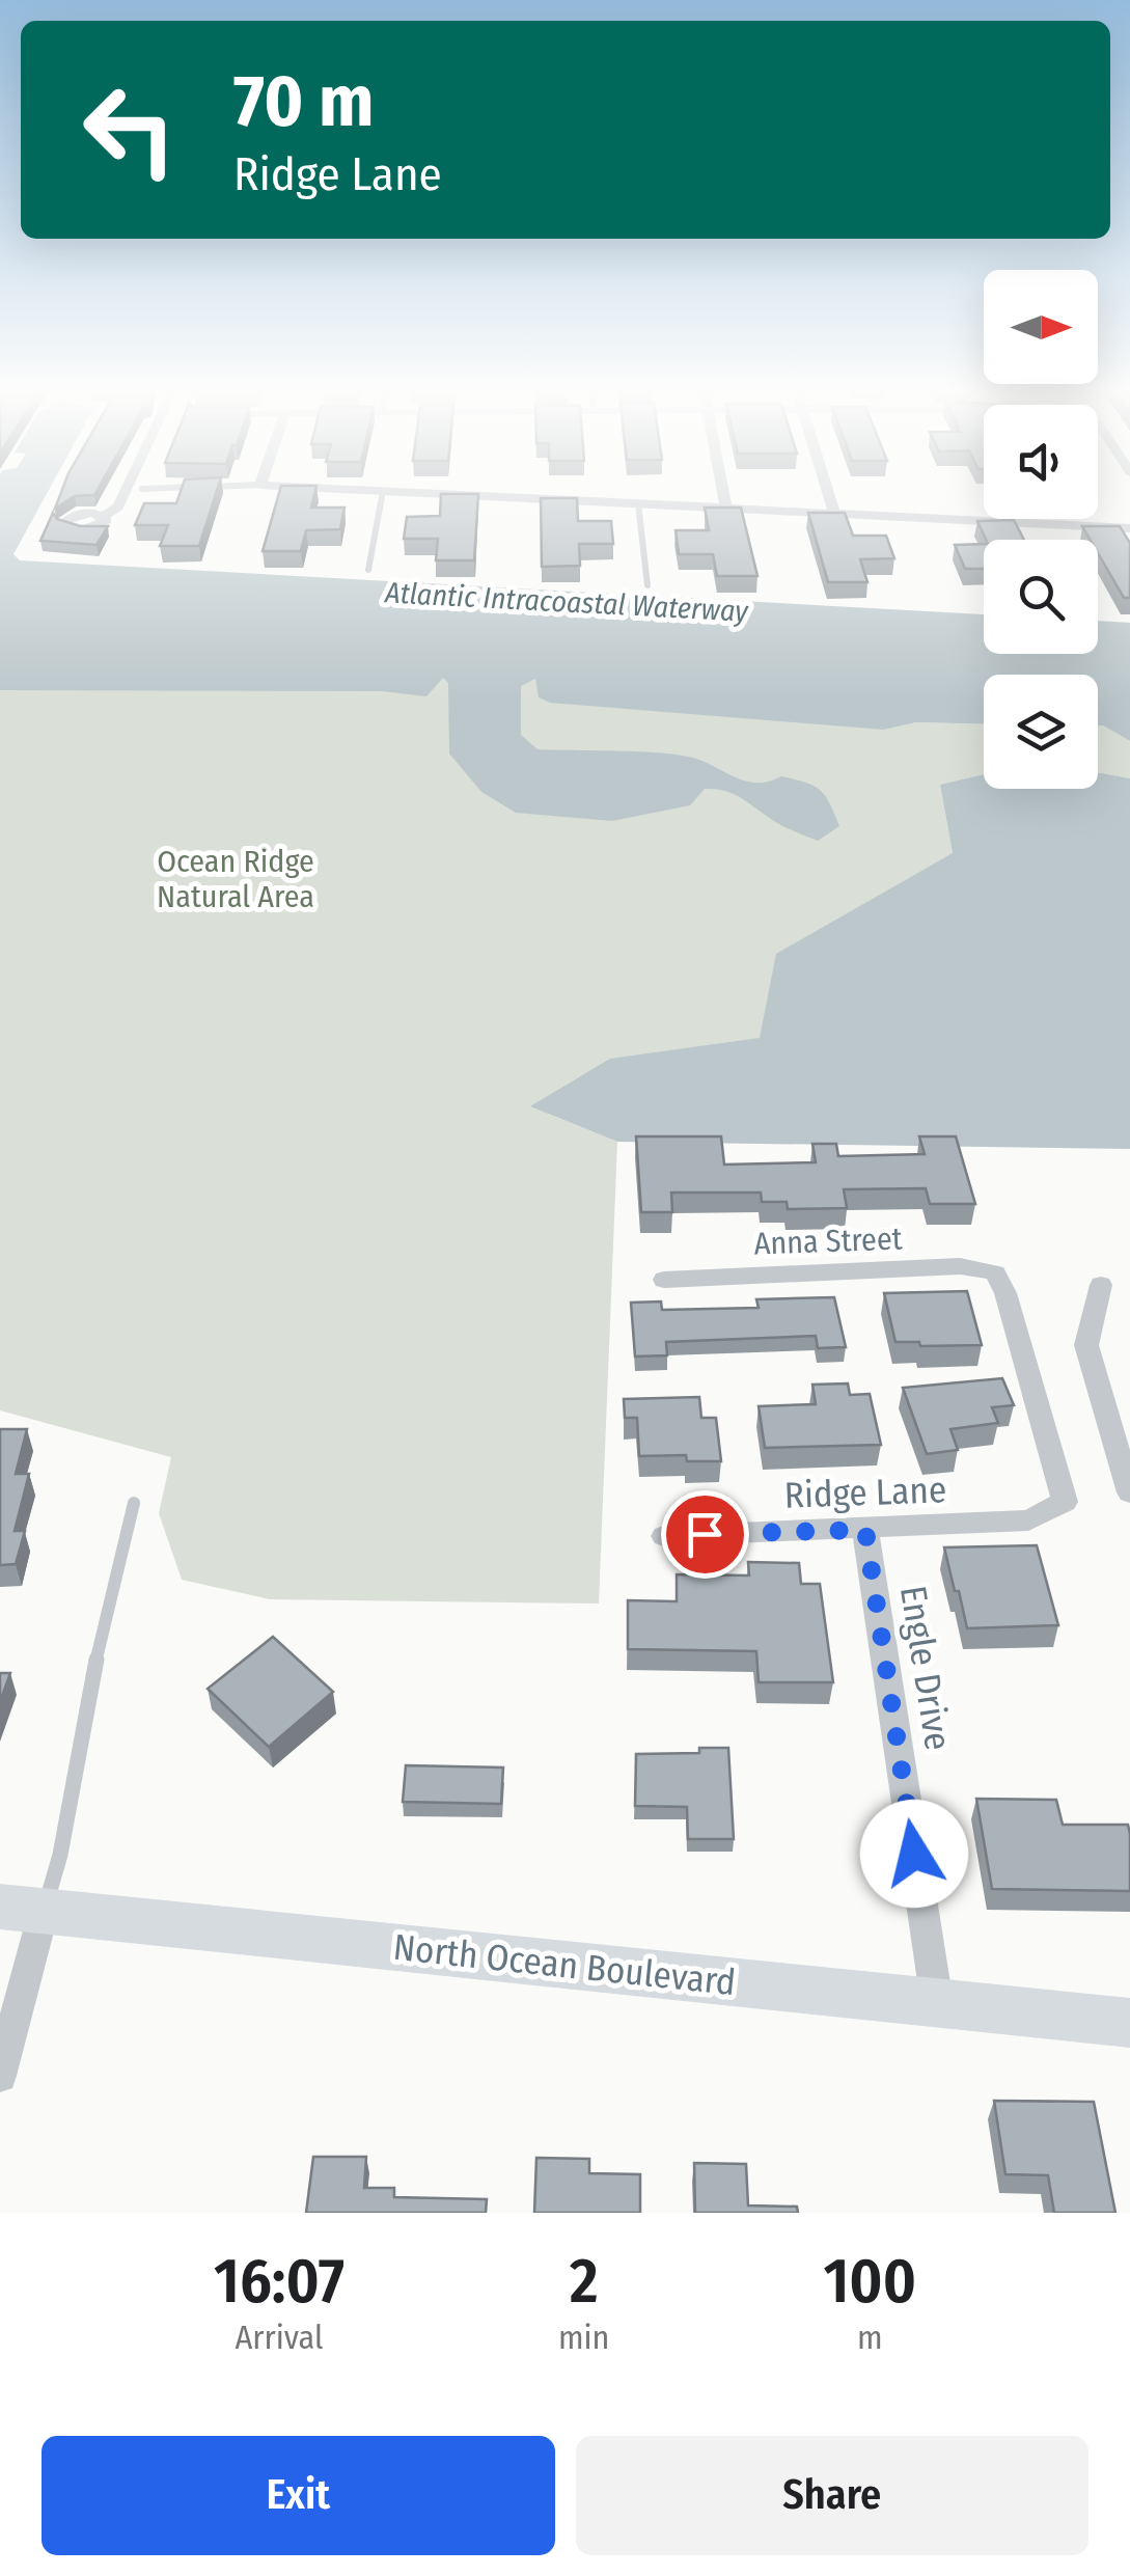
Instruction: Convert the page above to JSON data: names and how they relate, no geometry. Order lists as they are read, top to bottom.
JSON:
{
  "streets": {
    "main road": ["North Ocean Boulevard"],
    "street": ["Anna Street", "Ridge Lane", "Engle Drive"]
  },
  "crossings": [
    ["Anna Street", "Ridge Lane"],
    ["Ridge Lane", "Engle Drive"],
    ["Engle Drive", "North Ocean Boulevard"]
  ],
  "water": ["Atlantic Intracoastal Waterway"],
  "parks": ["Ocean Ridge Natural Area"],
  "north": "right",
  "page": {
    "turn": ["70 m", "Ridge Lane"],
    "eta": [
      "16:07",
      "Arrival",
      "2",
      "min",
      "100",
      "m"
    ],
    "buttons": ["Exit", "Share"]
  }
}
